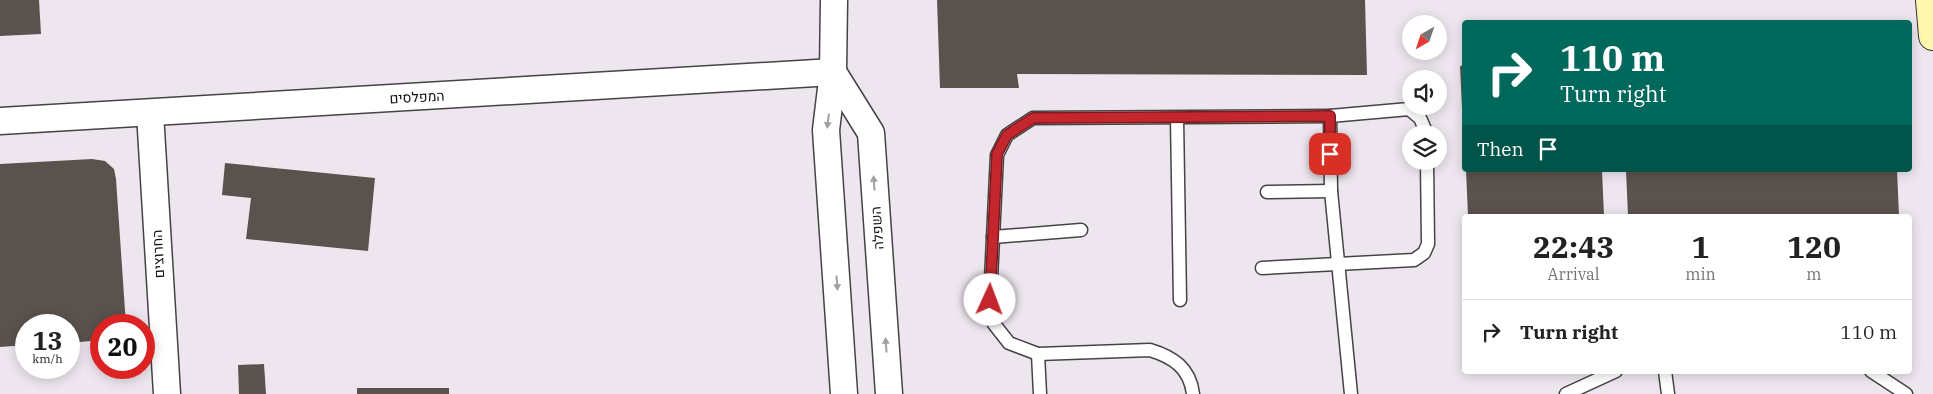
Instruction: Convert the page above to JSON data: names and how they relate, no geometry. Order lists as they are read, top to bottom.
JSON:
{
  "streets": {
    "street": ["המפלסים", "השפלה", "החרוצים"]
  },
  "crossings": [
    ["המפלסים", "השפלה"],
    ["המפלסים", "החרוצים"]
  ],
  "north": "bottom left",
  "page": {
    "turn": ["110 m", "Turn right"],
    "then": "Then",
    "eta": [
      "22:43",
      "Arrival",
      "1",
      "min",
      "120",
      "m"
    ],
    "list": [
      {
        "name": "Turn right",
        "value": "110 m"
      }
    ],
    "speed": "13 km/h",
    "limit": "20"
  }
}
